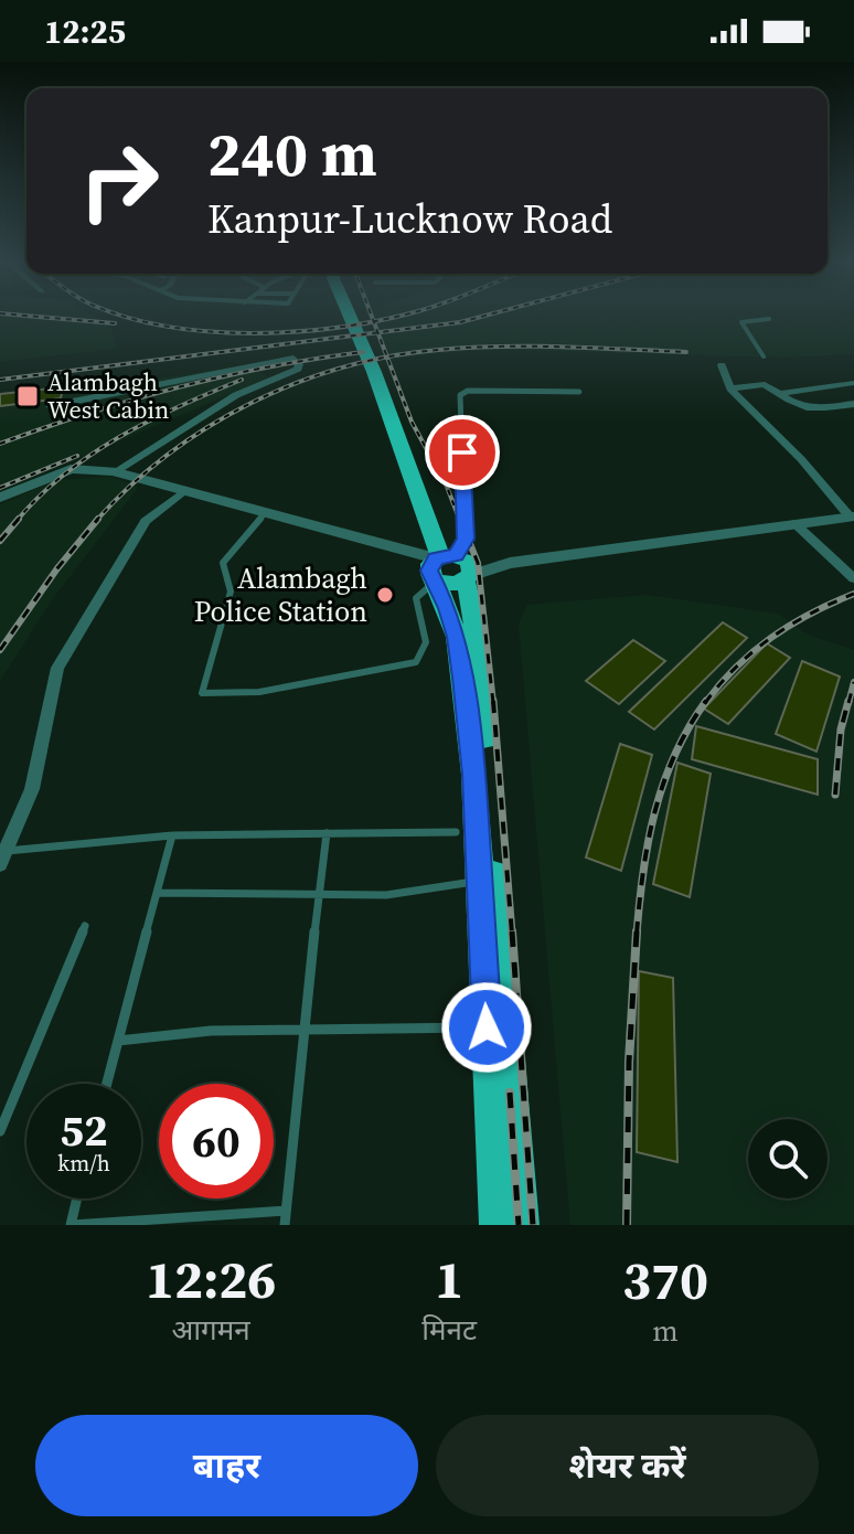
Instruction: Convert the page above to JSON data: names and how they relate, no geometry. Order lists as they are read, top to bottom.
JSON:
{
  "places": {
    "transit": ["Alambagh West Cabin"],
    "other": ["Alambagh Police Station"]
  },
  "page": {
    "status": "12:25",
    "turn": ["240 m", "Kanpur-Lucknow Road"],
    "speed": "52 km/h",
    "limit": "60",
    "eta": [
      "12:26",
      "आगमन",
      "1",
      "मिनट",
      "370",
      "m"
    ],
    "buttons": ["बाहर", "शेयर करें"]
  }
}
